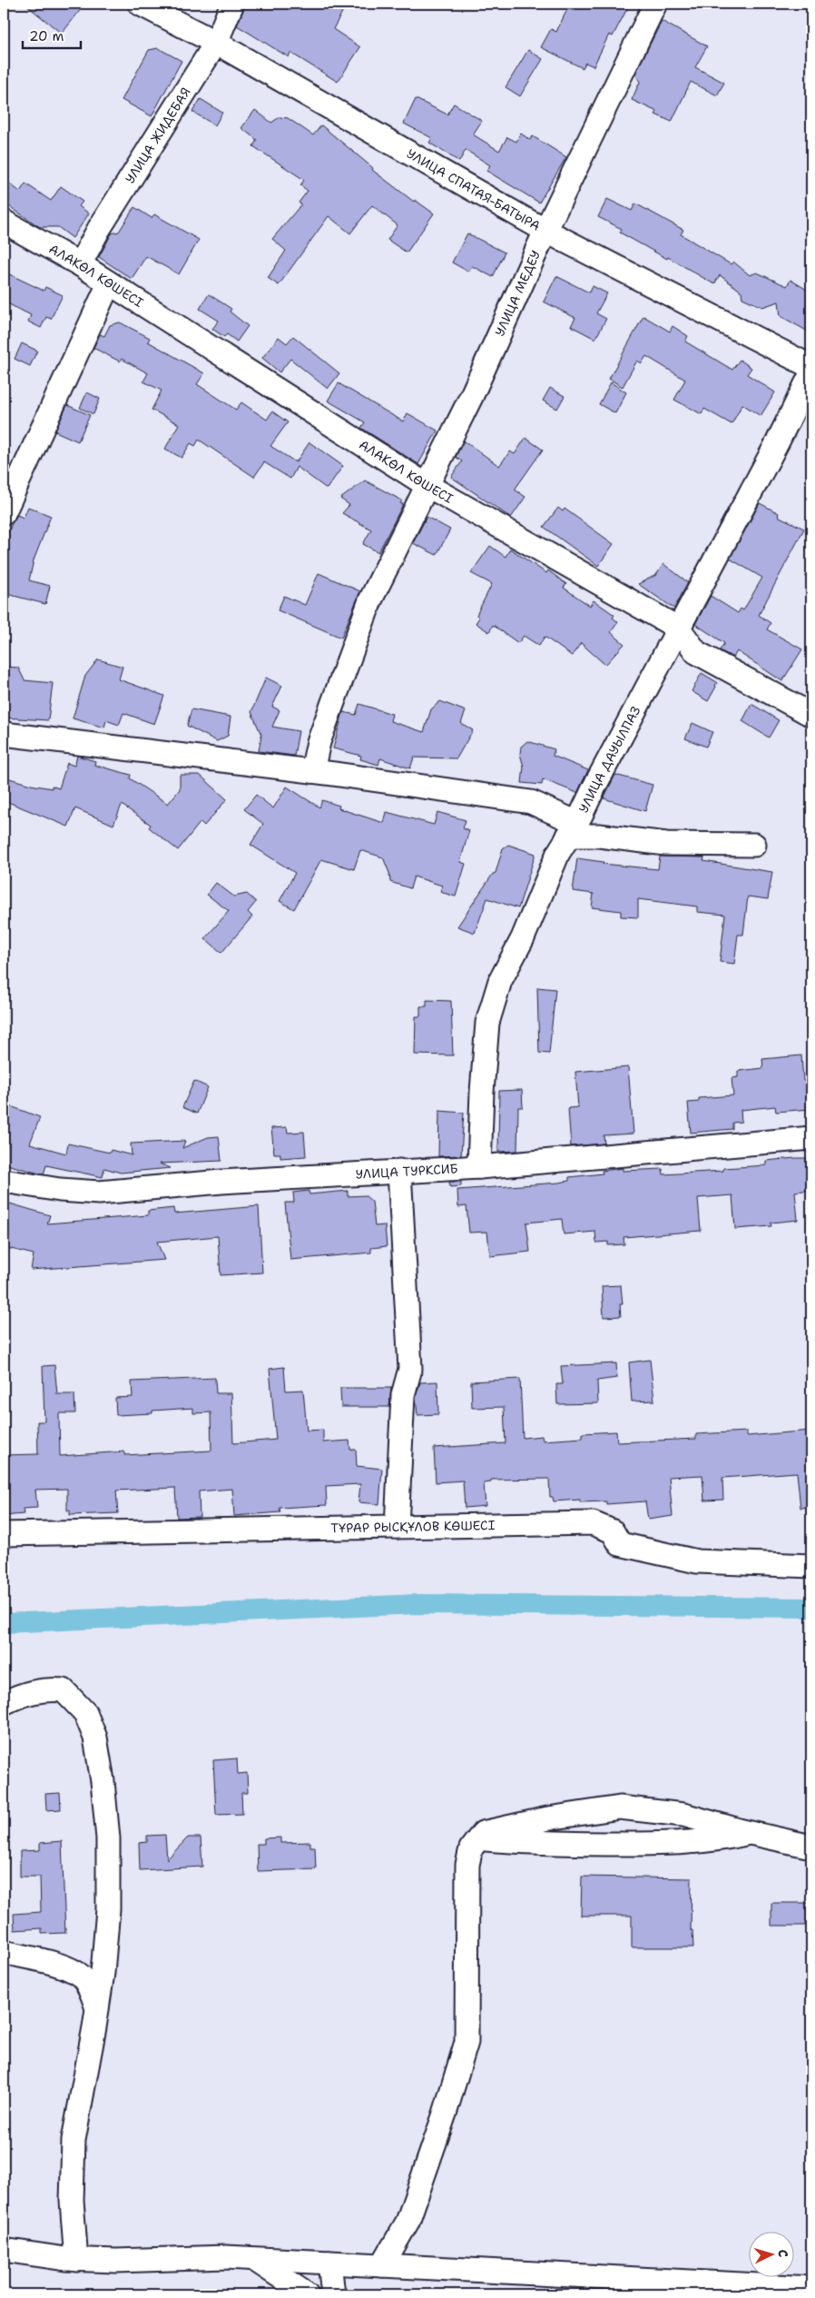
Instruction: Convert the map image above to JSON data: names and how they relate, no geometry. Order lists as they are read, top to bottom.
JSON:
{
  "streets": {
    "street": [
      "УЛИЦА ЖИДЕБАЯ",
      "УЛИЦА СПАТАЯ-БАТЫРА",
      "АЛАКӨЛ КӨШЕСІ",
      "УЛИЦА МЕДЕУ",
      "УЛИЦА ДАУЫЛПАЗ",
      "УЛИЦА ТУРКСИБ",
      "ТҰРАР РЫСҚҰЛОВ КӨШЕСІ"
    ]
  },
  "crossings": [
    ["УЛИЦА ЖИДЕБАЯ", "УЛИЦА СПАТАЯ-БАТЫРА"],
    ["УЛИЦА ЖИДЕБАЯ", "АЛАКӨЛ КӨШЕСІ"],
    ["УЛИЦА СПАТАЯ-БАТЫРА", "УЛИЦА МЕДЕУ"],
    ["АЛАКӨЛ КӨШЕСІ", "УЛИЦА МЕДЕУ"],
    ["АЛАКӨЛ КӨШЕСІ", "УЛИЦА ДАУЫЛПАЗ"],
    ["УЛИЦА ДАУЫЛПАЗ", "УЛИЦА ТУРКСИБ"]
  ],
  "scale_bar": "20 m",
  "north": "right"
}
